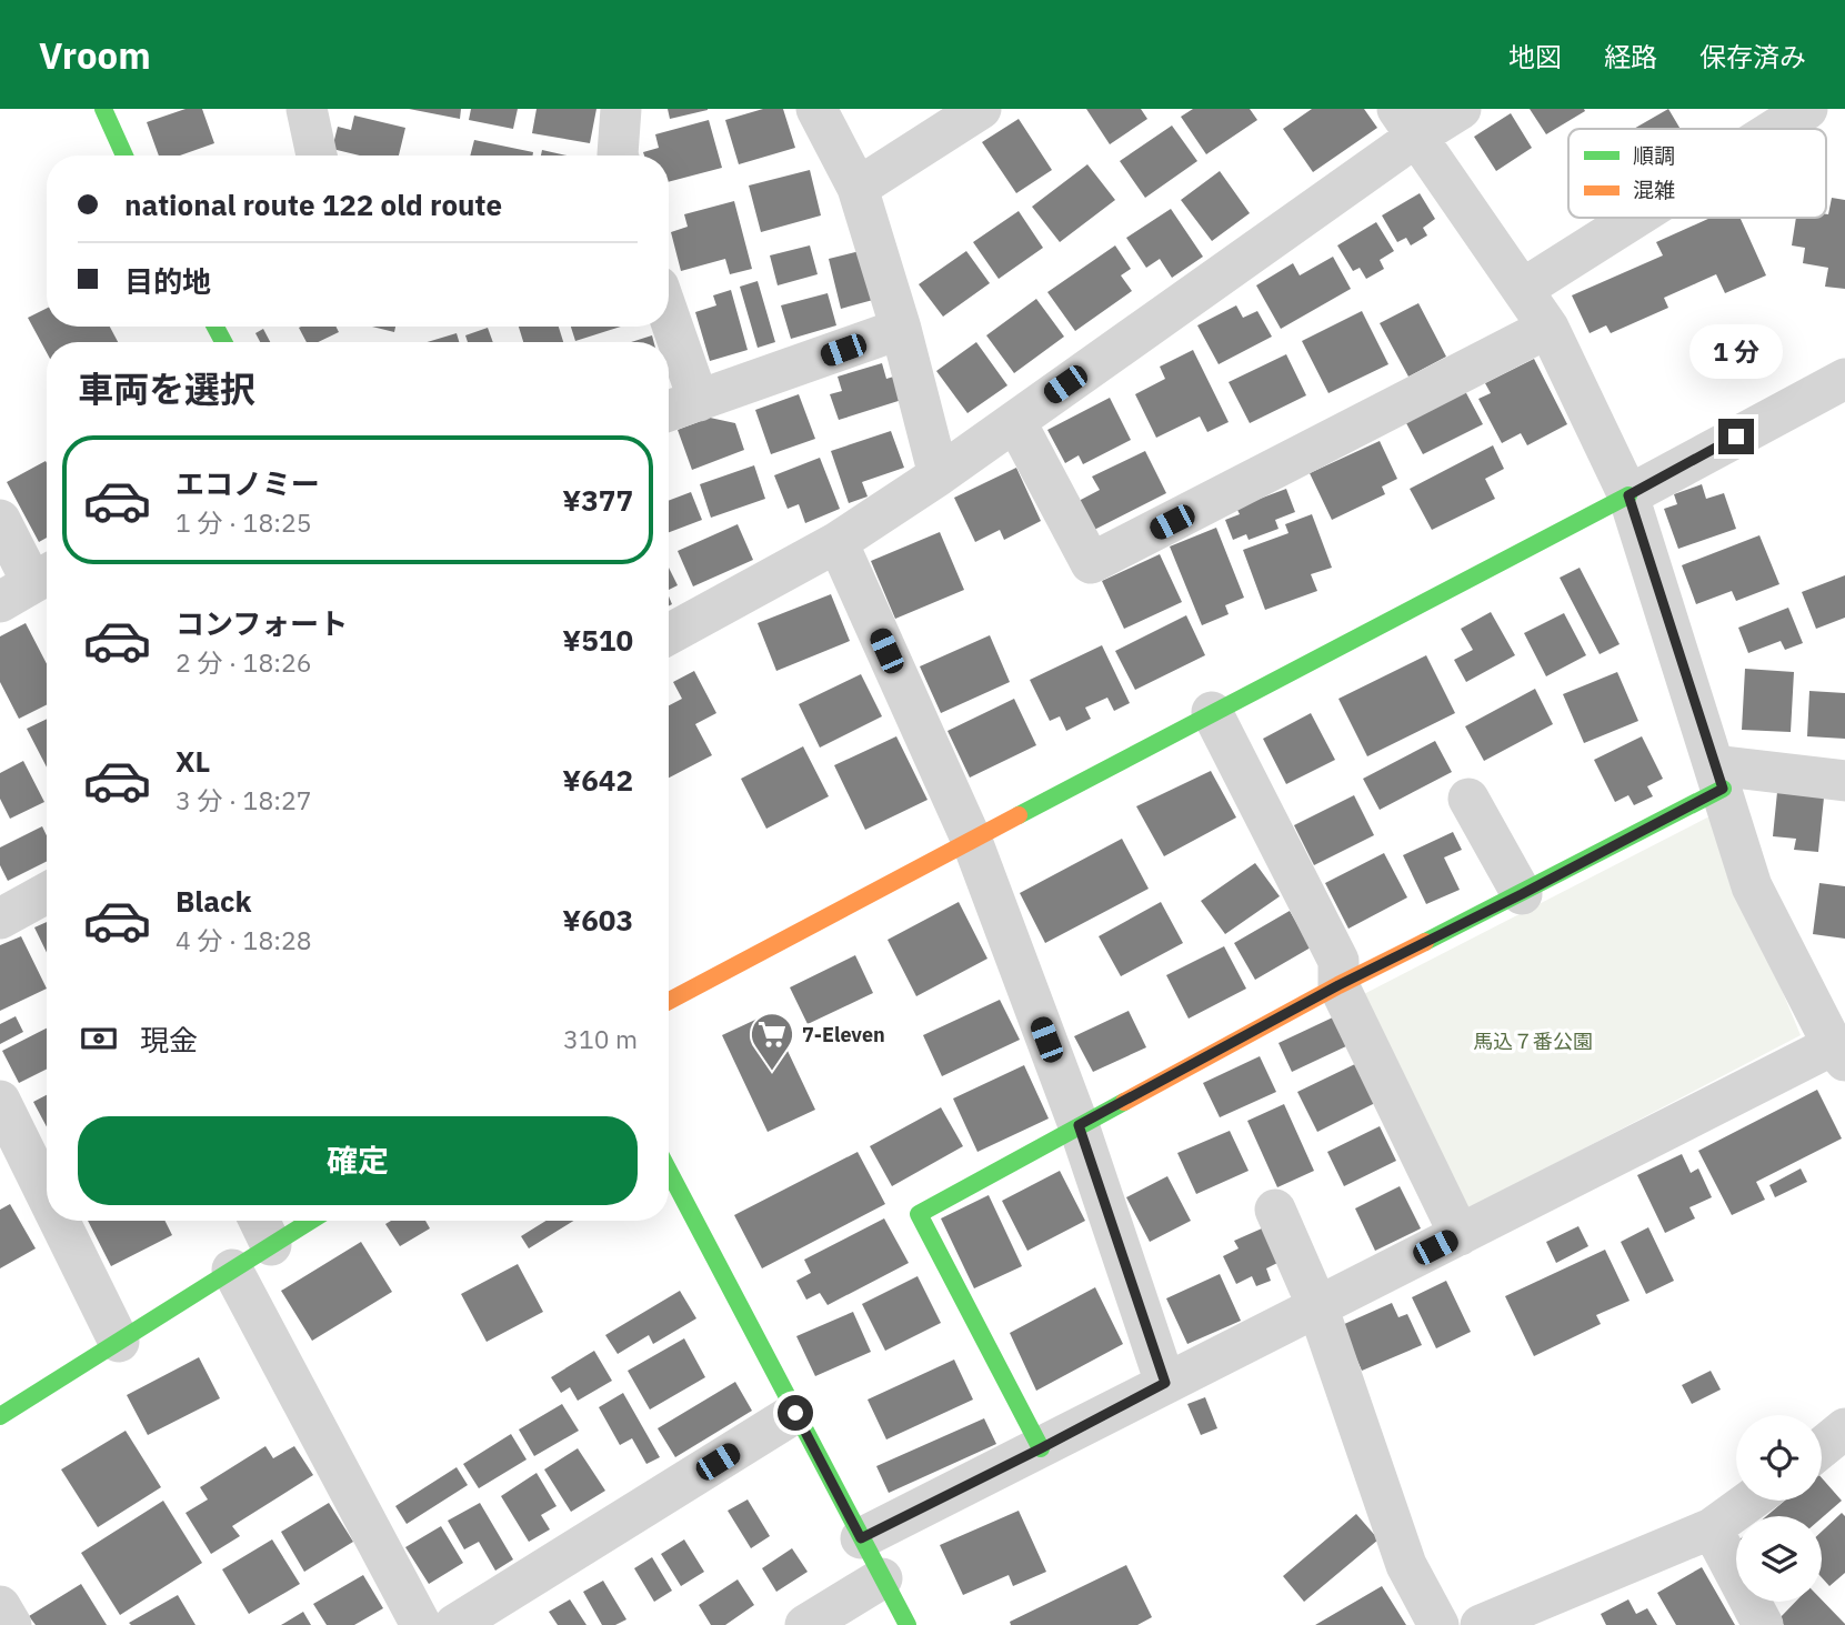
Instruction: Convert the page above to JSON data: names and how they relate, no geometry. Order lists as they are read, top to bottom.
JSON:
{
  "parks": ["馬込７番公園"],
  "places": {
    "supermarket": ["7-Eleven"]
  },
  "legend": ["順調", "混雑"],
  "page": {
    "header": "Vroom",
    "nav": ["地図", "経路", "保存済み"],
    "banner": ["national route 122 old route", "目的地"],
    "bubble": "1 分",
    "heading": "車両を選択",
    "list": [
      {
        "name": "エコノミー",
        "note": "1 分 · 18:25",
        "value": "¥377"
      },
      {
        "name": "コンフォート",
        "note": "2 分 · 18:26",
        "value": "¥510"
      },
      {
        "name": "XL",
        "note": "3 分 · 18:27",
        "value": "¥642"
      },
      {
        "name": "Black",
        "note": "4 分 · 18:28",
        "value": "¥603"
      }
    ],
    "pay": ["現金", "310 m"],
    "buttons": "確定"
  }
}
